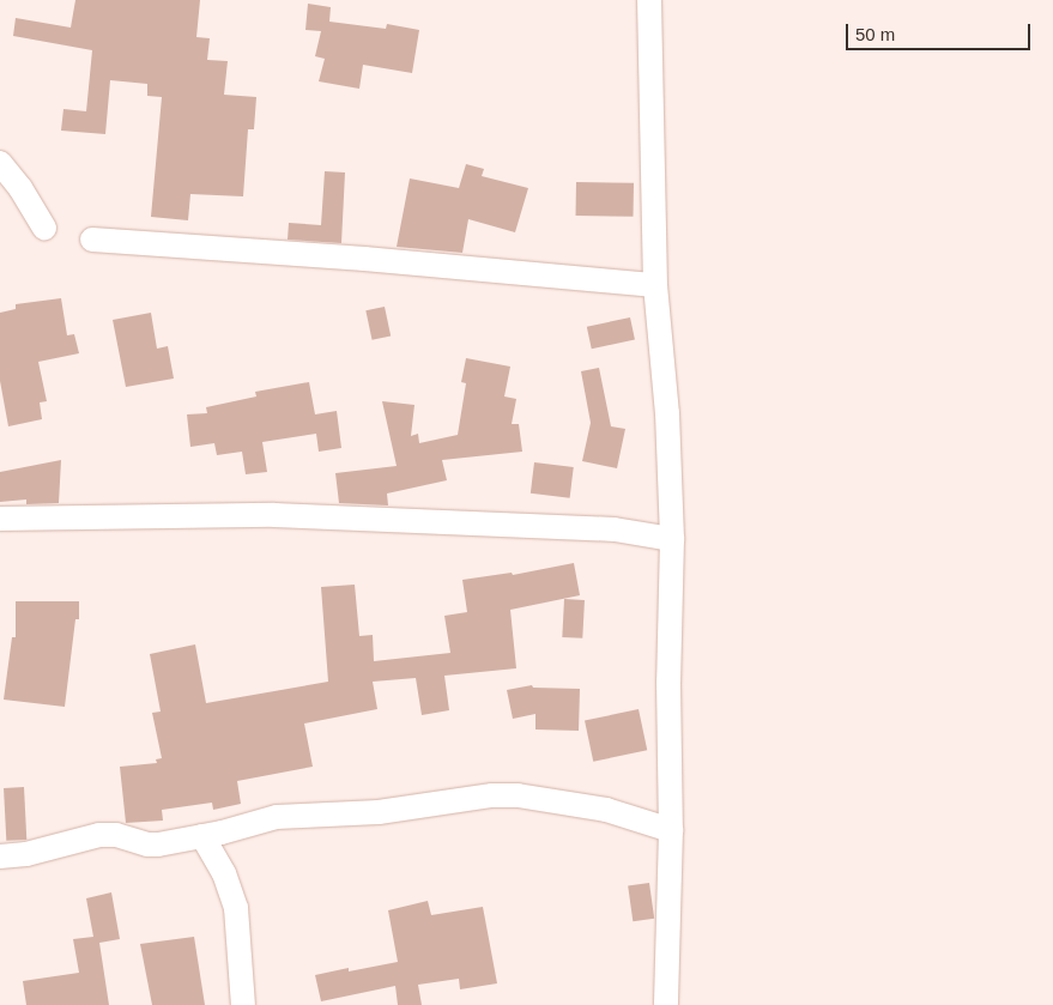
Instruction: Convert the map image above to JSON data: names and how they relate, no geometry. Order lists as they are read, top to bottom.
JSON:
{
  "scale_bar": "50 m"
}
